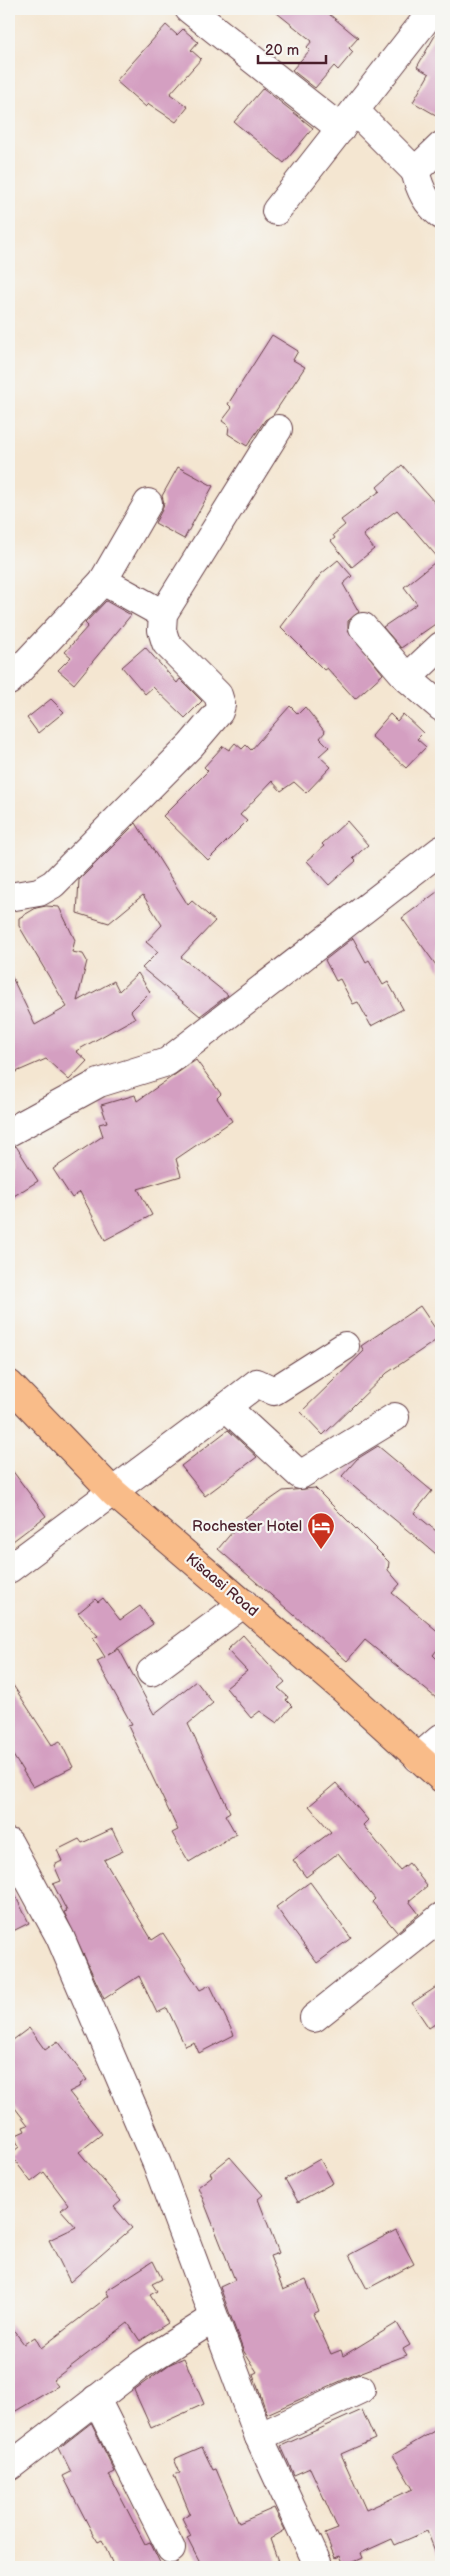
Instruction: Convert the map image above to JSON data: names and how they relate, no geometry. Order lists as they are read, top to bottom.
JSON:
{
  "streets": {
    "main road": ["Kisaasi Road"]
  },
  "places": {
    "hotel": ["Rochester Hotel"]
  },
  "scale_bar": "20 m"
}
